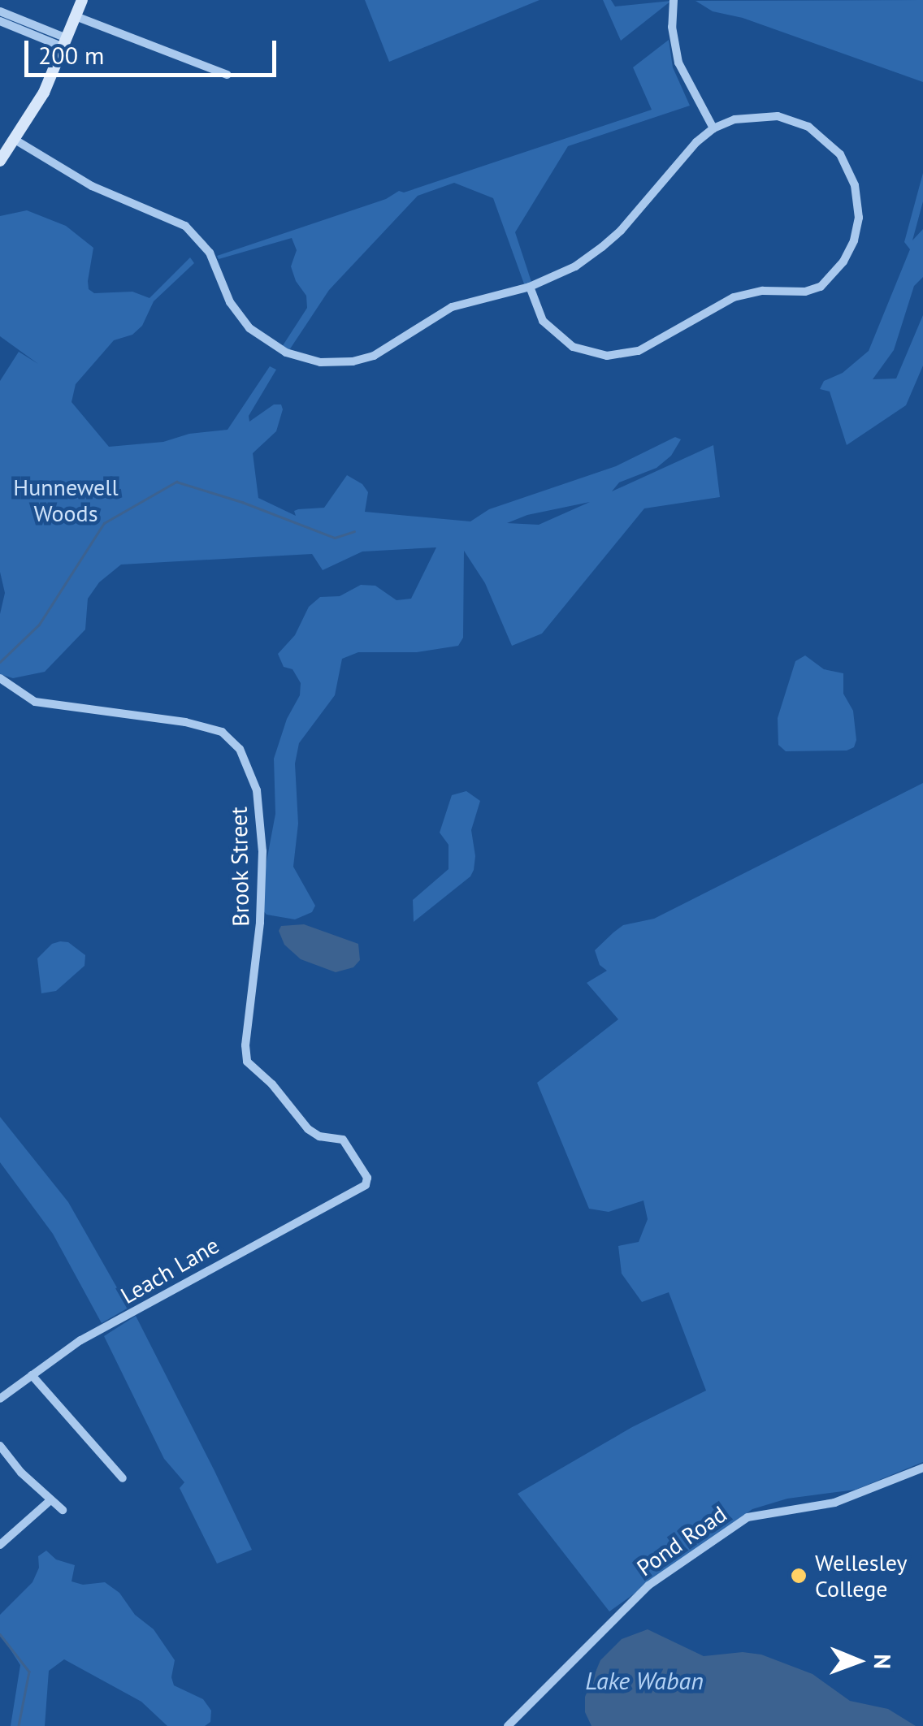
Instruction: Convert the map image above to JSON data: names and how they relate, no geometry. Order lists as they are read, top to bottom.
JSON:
{
  "streets": {
    "street": ["Brook Street", "Leach Lane", "Pond Road"]
  },
  "crossings": [
    ["Brook Street", "Leach Lane"]
  ],
  "water": ["Lake Waban"],
  "parks": ["Hunnewell Woods"],
  "places": ["Wellesley College"],
  "scale_bar": "200 m",
  "north": "right"
}
